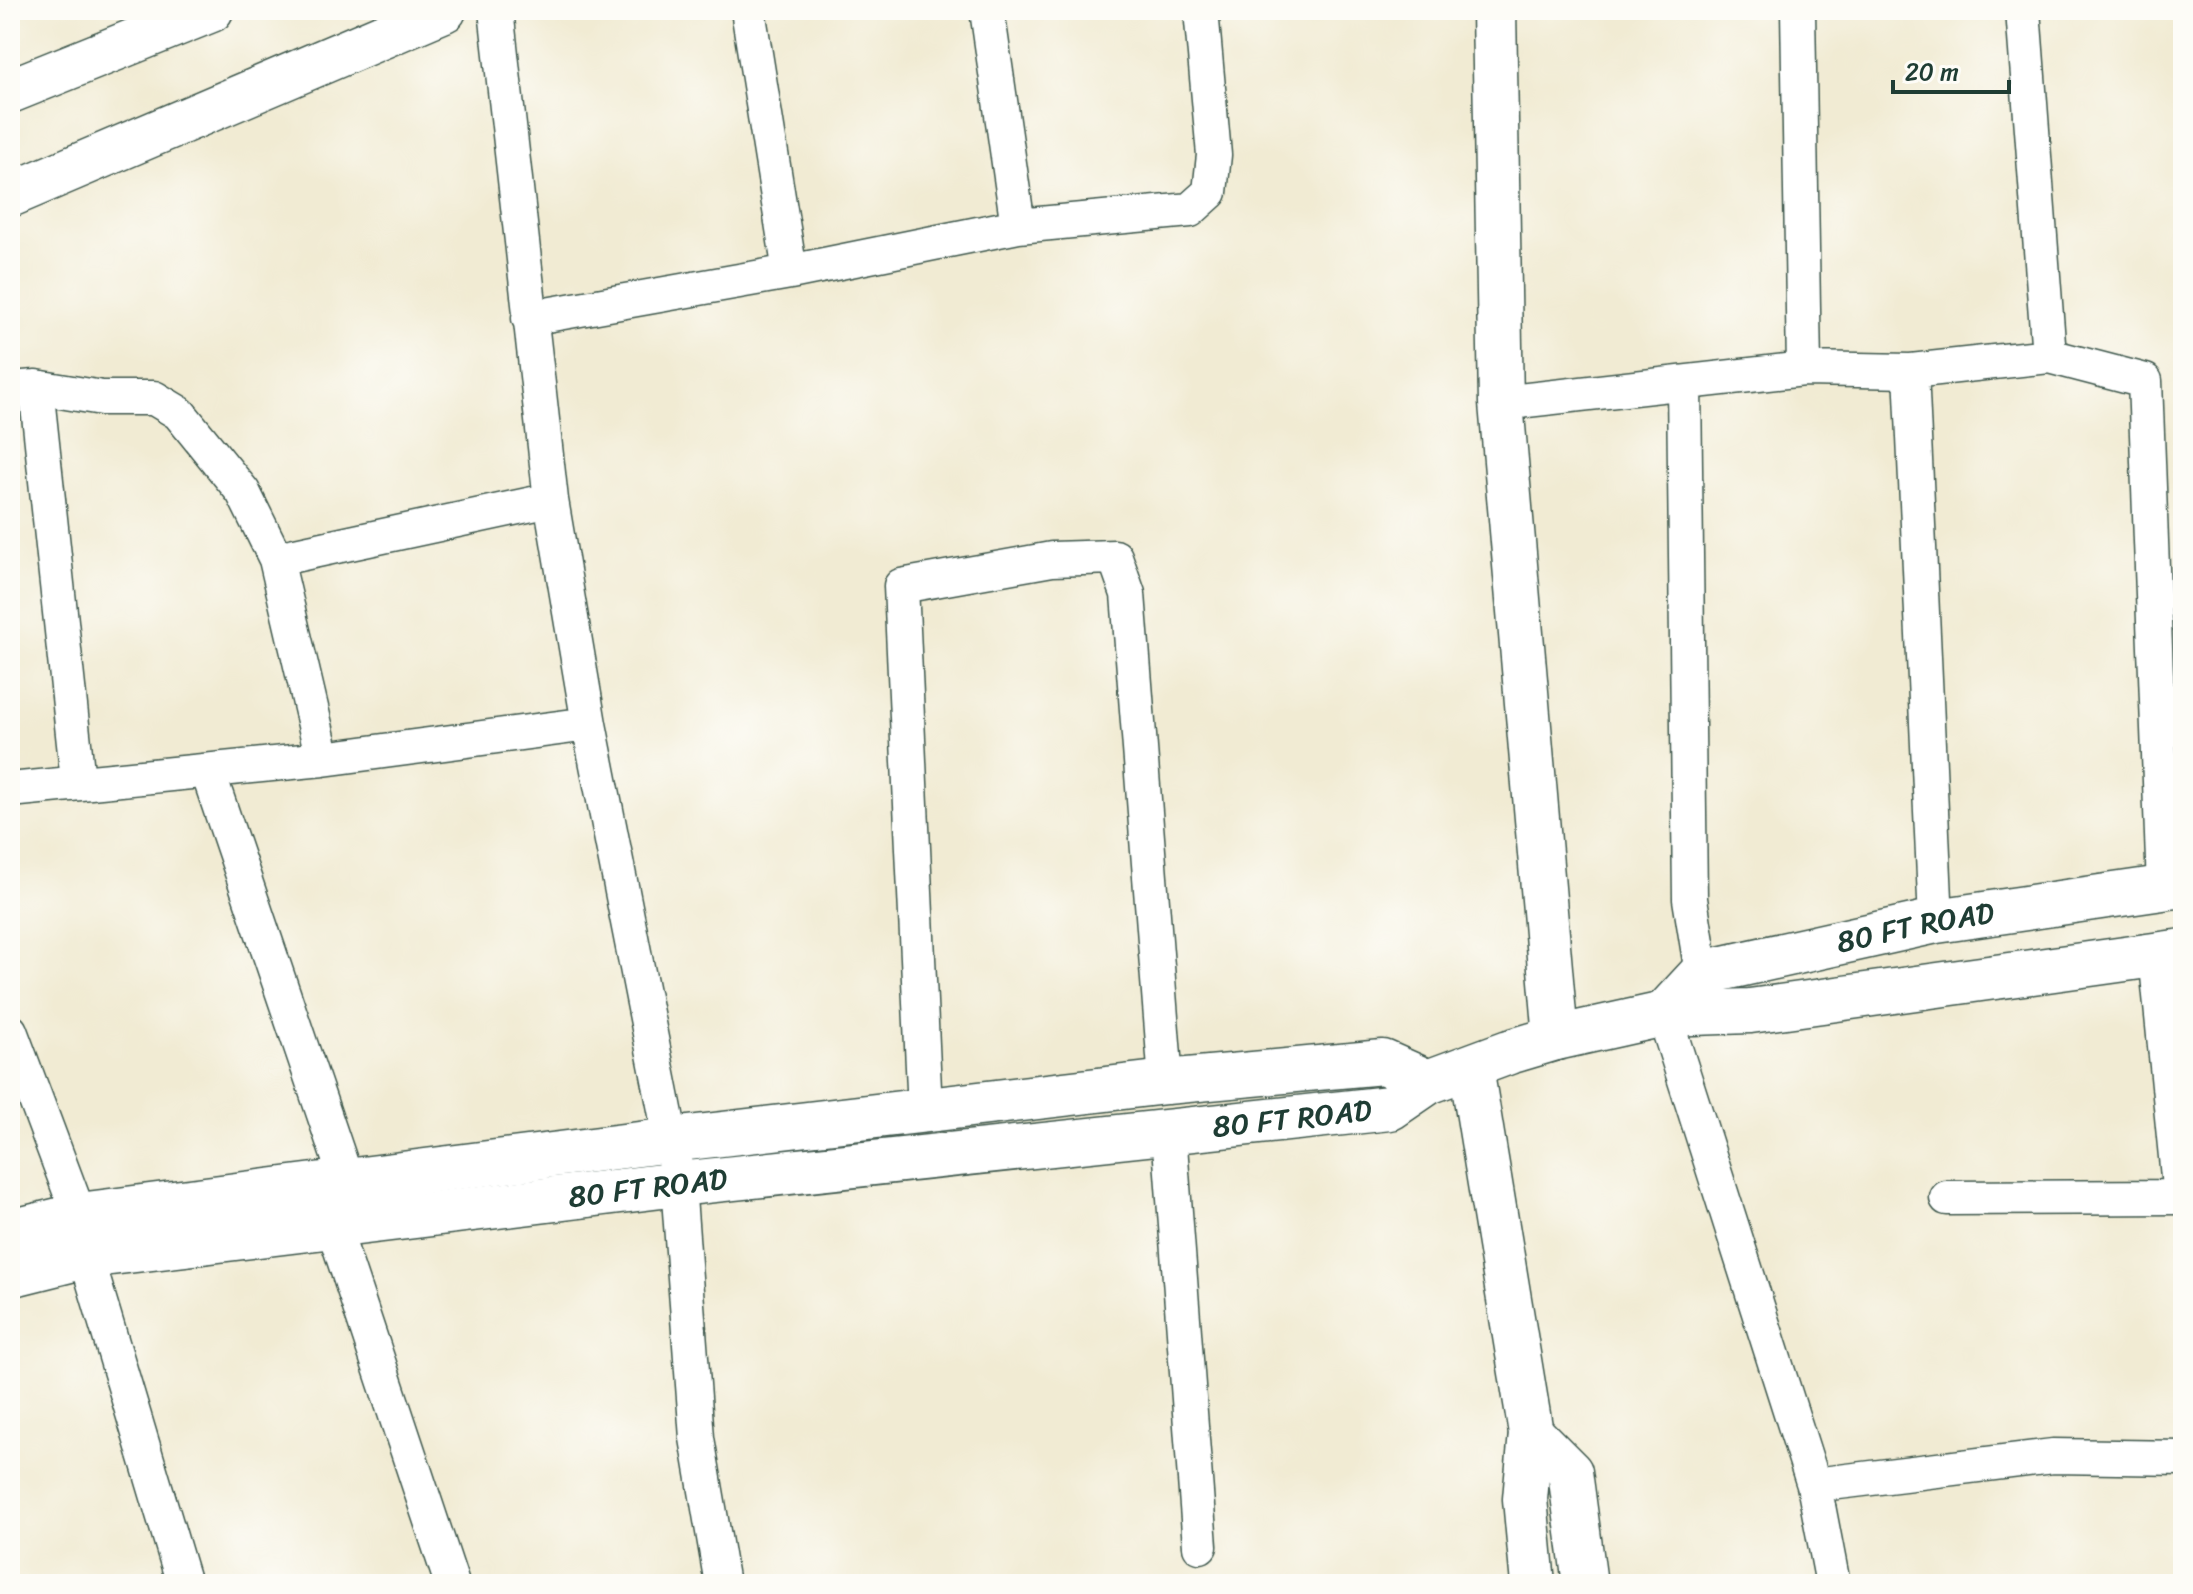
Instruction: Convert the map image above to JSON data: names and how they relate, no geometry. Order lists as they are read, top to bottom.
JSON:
{
  "streets": {
    "main road": ["80 FT ROAD"]
  },
  "scale_bar": "20 m"
}
